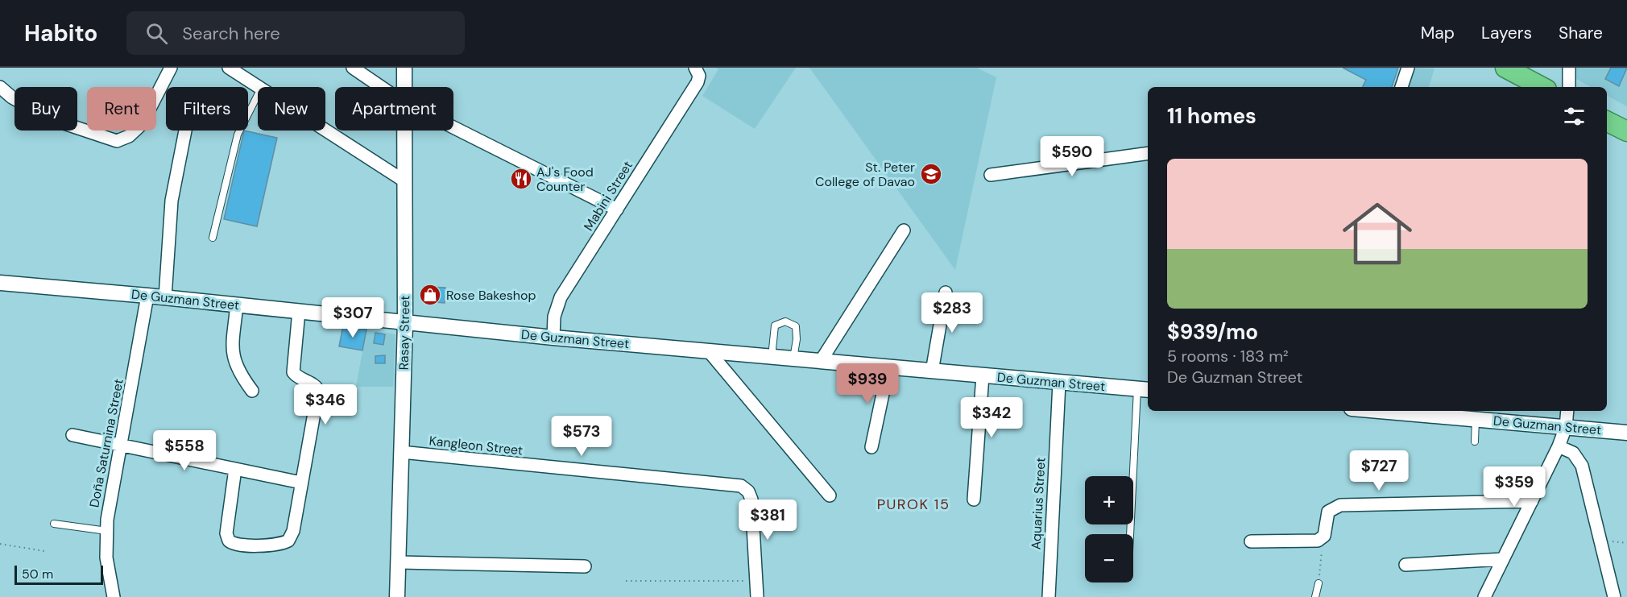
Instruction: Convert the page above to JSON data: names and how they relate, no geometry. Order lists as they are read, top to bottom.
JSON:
{
  "streets": {
    "street": [
      "Mabini Street",
      "De Guzman Street",
      "Rasay Street",
      "Doña Saturnina Street",
      "Kangleon Street",
      "Aquarius Street"
    ]
  },
  "crossings": [
    ["Mabini Street", "De Guzman Street"],
    ["De Guzman Street", "Rasay Street"],
    ["De Guzman Street", "Doña Saturnina Street"],
    ["De Guzman Street", "Aquarius Street"],
    ["Rasay Street", "Kangleon Street"]
  ],
  "districts": ["PUROK 15"],
  "places": {
    "school or university": ["St. Peter College of Davao"],
    "restaurant": ["AJ's Food Counter"],
    "shop": ["Rose Bakeshop"]
  },
  "scale_bar": "50 m",
  "page": {
    "header": "Habito",
    "search": "Search here",
    "nav": ["Map", "Layers", "Share"],
    "chip": [
      "Buy",
      "Rent",
      "Filters",
      "New",
      "Apartment"
    ],
    "heading": "11 homes",
    "price": [
      "$590",
      "$283",
      "$307",
      "$939",
      "$346",
      "$342",
      "$573",
      "$558",
      "$727",
      "$359",
      "$381"
    ],
    "list": [
      {
        "name": "$939/mo",
        "note": "5 rooms · 183 m² · De Guzman Street"
      }
    ],
    "map_buttons": ["+", "−"],
    "scale": "50 m"
  }
}
